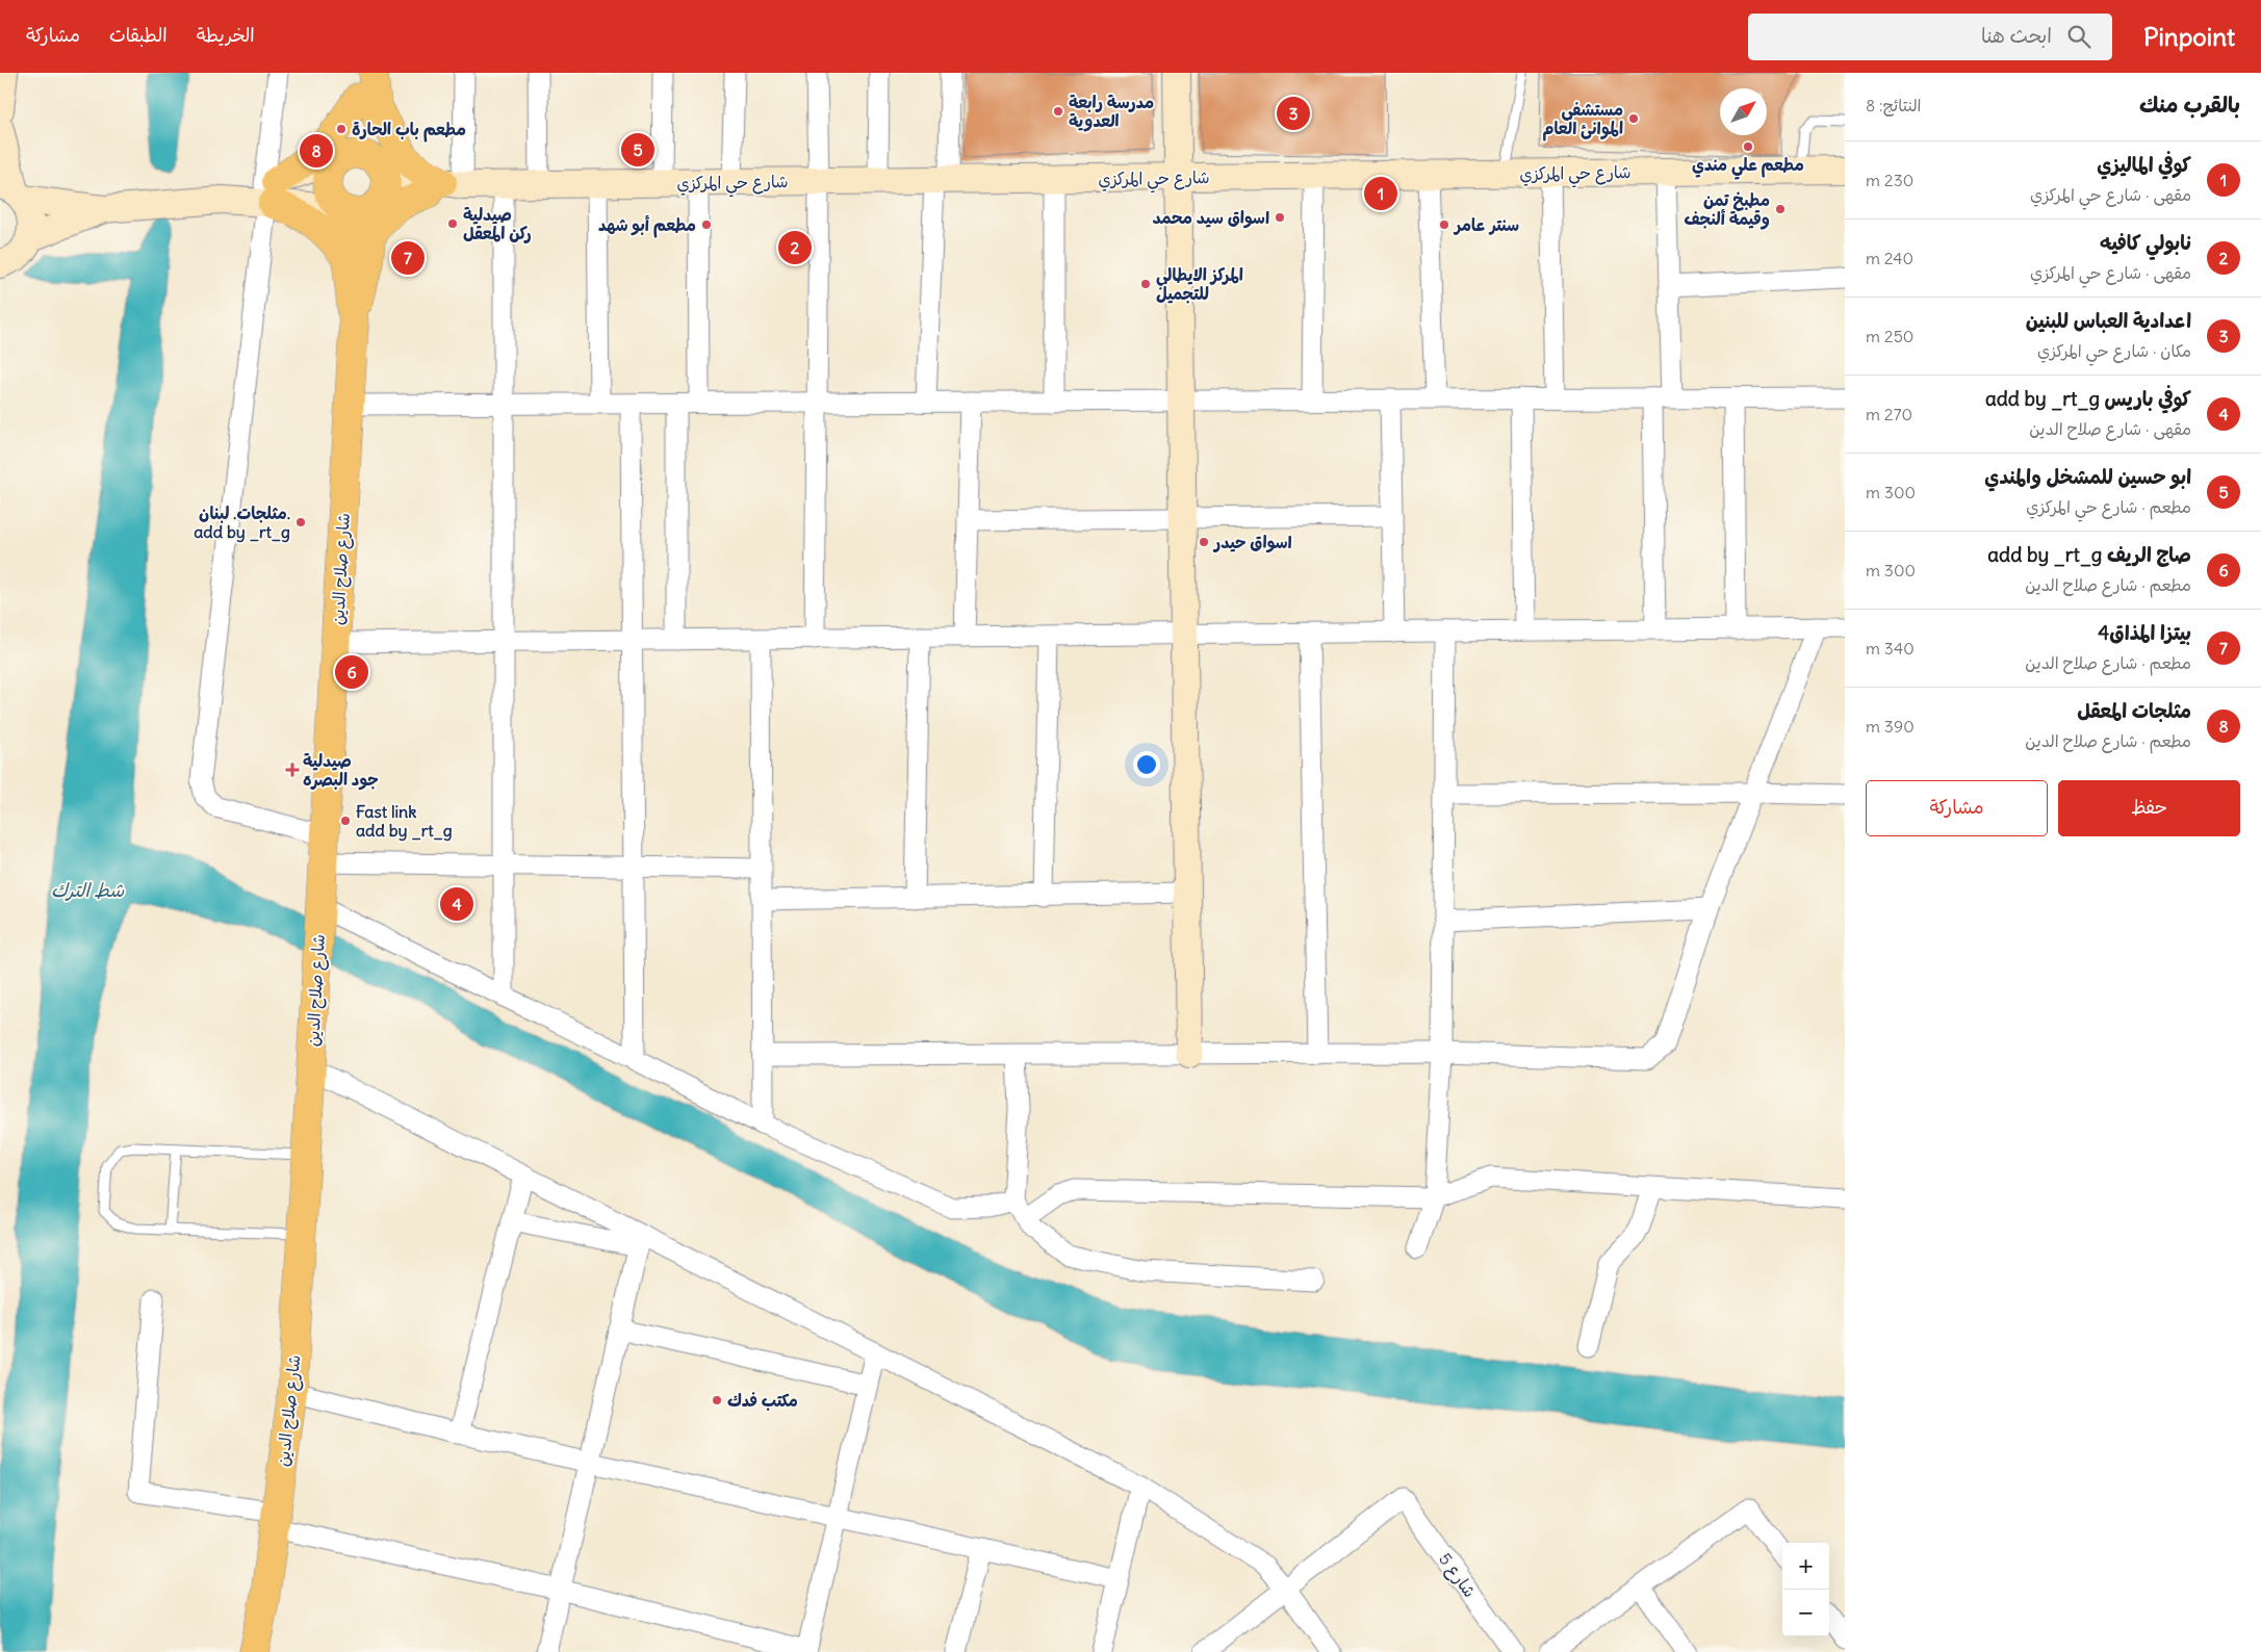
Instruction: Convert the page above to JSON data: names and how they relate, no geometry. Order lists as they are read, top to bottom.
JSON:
{
  "streets": {
    "main road": ["شارع حي المركزي", "شارع صلاح الدين"],
    "street": ["شارع 5"]
  },
  "crossings": [
    ["شارع حي المركزي", "شارع صلاح الدين"]
  ],
  "water": ["شط الترك"],
  "places": {
    "other": [
      "مدرسة رابعة العدوية",
      "مستشفى الموانئ العام",
      "مطعم باب الحارة",
      "مطعم علي مندي",
      "مطبخ تمن وقيمة ألنجف",
      "اسواق سيد محمد",
      "صيدلية ركن المعقل",
      "مطعم أبو شهد",
      "سنتر عامر",
      "المركز الايطالي للتجميل",
      "مثلجات. لبنان. add by _rt_g",
      "اسواق حيدر",
      "Fast link add by _rt_g",
      "مكتب فدك"
    ],
    "health": ["صيدلية جود البصره"]
  },
  "north": "top right",
  "page": {
    "header": "Pinpoint",
    "search": "ابحث هنا",
    "nav": ["الخريطة", "الطبقات", "مشاركة"],
    "heading": ["بالقرب منك", "النتائج: 8"],
    "pins": [
      "3",
      "5",
      "8",
      "1",
      "2",
      "7",
      "6",
      "4"
    ],
    "list": [
      {
        "mark": "1",
        "name": "كوفي الماليزي",
        "note": "مقهى · شارع حي المركزي",
        "value": "230 m"
      },
      {
        "mark": "2",
        "name": "نابولي كافيه",
        "note": "مقهى · شارع حي المركزي",
        "value": "240 m"
      },
      {
        "mark": "3",
        "name": "اعدادية العباس للبنين",
        "note": "مكان · شارع حي المركزي",
        "value": "250 m"
      },
      {
        "mark": "4",
        "name": "كوفي باريس add by _rt_g",
        "note": "مقهى · شارع صلاح الدين",
        "value": "270 m"
      },
      {
        "mark": "5",
        "name": "ابو حسين للمشخل والمندي",
        "note": "مطعم · شارع حي المركزي",
        "value": "300 m"
      },
      {
        "mark": "6",
        "name": "صاج الريف add by _rt_g",
        "note": "مطعم · شارع صلاح الدين",
        "value": "300 m"
      },
      {
        "mark": "7",
        "name": "بيتزا المذاق4",
        "note": "مطعم · شارع صلاح الدين",
        "value": "340 m"
      },
      {
        "mark": "8",
        "name": "مثلجات المعقل",
        "note": "مطعم · شارع صلاح الدين",
        "value": "390 m"
      }
    ],
    "buttons": ["حفظ", "مشاركة"],
    "map_buttons": ["+", "−"]
  }
}
